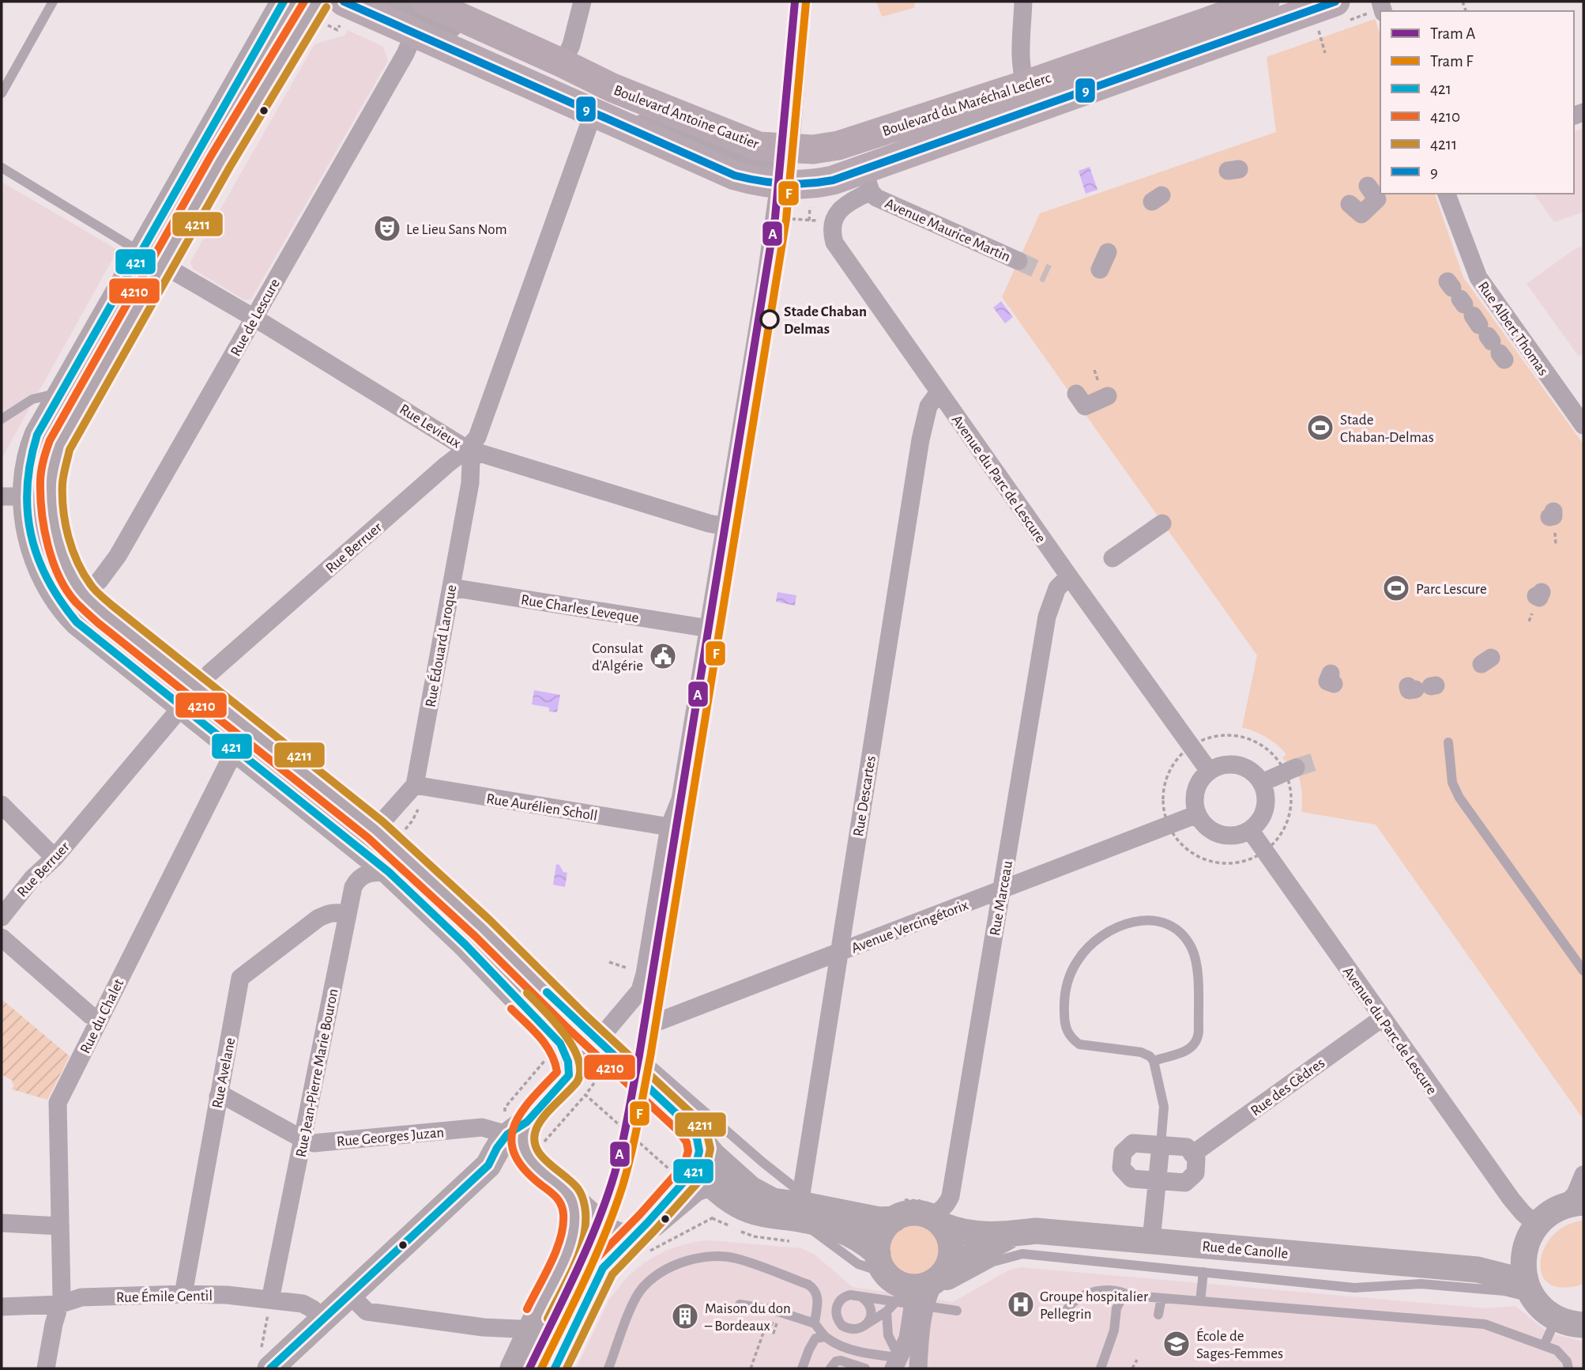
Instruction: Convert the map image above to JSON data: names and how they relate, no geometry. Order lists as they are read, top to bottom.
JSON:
{
  "streets": {
    "main road": ["Boulevard du Maréchal Leclerc", "Boulevard Antoine Gautier", "Rue de Canolle"],
    "street": [
      "Avenue Maurice Martin",
      "Rue de Lescure",
      "Rue Albert Thomas",
      "Rue Levieux",
      "Avenue du Parc de Lescure",
      "Rue Berruer",
      "Rue Charles Leveque",
      "Rue Édouard Laroque",
      "Rue Descartes",
      "Rue Aurélien Scholl",
      "Rue Marceau",
      "Avenue Vercingétorix",
      "Rue du Chalet",
      "Rue Avelane",
      "Rue Jean-Pierre Marie Bouron",
      "Rue des Cèdres",
      "Rue Georges Juzan",
      "Rue Émile Gentil"
    ]
  },
  "crossings": [
    ["Boulevard du Maréchal Leclerc", "Boulevard Antoine Gautier"],
    ["Boulevard du Maréchal Leclerc", "Avenue Maurice Martin"],
    ["Boulevard du Maréchal Leclerc", "Avenue du Parc de Lescure"],
    ["Boulevard Antoine Gautier", "Rue de Lescure"],
    ["Boulevard Antoine Gautier", "Rue Berruer"],
    ["Avenue Maurice Martin", "Avenue du Parc de Lescure"],
    ["Rue de Lescure", "Rue Levieux"],
    ["Rue Levieux", "Rue Berruer"],
    ["Rue Levieux", "Rue Édouard Laroque"],
    ["Avenue du Parc de Lescure", "Rue Descartes"],
    ["Avenue du Parc de Lescure", "Rue Marceau"],
    ["Avenue du Parc de Lescure", "Avenue Vercingétorix"],
    ["Avenue du Parc de Lescure", "Rue des Cèdres"],
    ["Avenue du Parc de Lescure", "Rue de Canolle"],
    ["Rue Berruer", "Rue Édouard Laroque"],
    ["Rue Charles Leveque", "Rue Édouard Laroque"],
    ["Rue Édouard Laroque", "Rue Aurélien Scholl"],
    ["Rue Descartes", "Avenue Vercingétorix"],
    ["Rue Marceau", "Avenue Vercingétorix"],
    ["Rue Marceau", "Rue de Canolle"],
    ["Rue du Chalet", "Rue Émile Gentil"],
    ["Rue Avelane", "Rue Jean-Pierre Marie Bouron"],
    ["Rue Avelane", "Rue Georges Juzan"],
    ["Rue Avelane", "Rue Émile Gentil"],
    ["Rue Jean-Pierre Marie Bouron", "Rue Georges Juzan"],
    ["Rue Jean-Pierre Marie Bouron", "Rue Émile Gentil"]
  ],
  "places": {
    "theatre": ["Le Lieu Sans Nom"],
    "other": ["Stade Chaban Delmas"],
    "sports": ["Stade Chaban-Delmas", "Parc Lescure"],
    "public building": ["Consulat d'Algérie"],
    "hospital": ["Groupe hospitalier Pellegrin"],
    "building": ["Maison du don – Bordeaux"],
    "school or university": ["École de Sages-Femmes"]
  },
  "lines": [
    "tram line A",
    "transit line 421",
    "transit line 4210",
    "transit line 9",
    "tram line F",
    "transit line 4211"
  ],
  "legend": [
    "Tram A",
    "Tram F",
    "421",
    "4210",
    "4211",
    "9"
  ]
}
